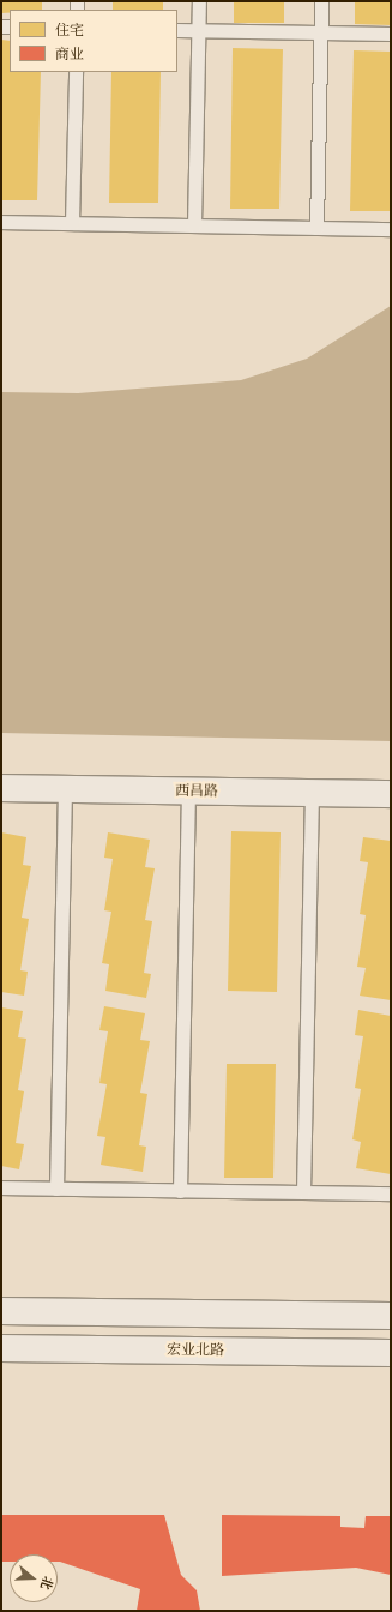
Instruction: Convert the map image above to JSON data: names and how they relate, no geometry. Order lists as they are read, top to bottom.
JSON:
{
  "streets": {
    "main road": ["西昌路", "宏业北路"]
  },
  "legend": ["住宅", "商业"],
  "north": "right"
}
